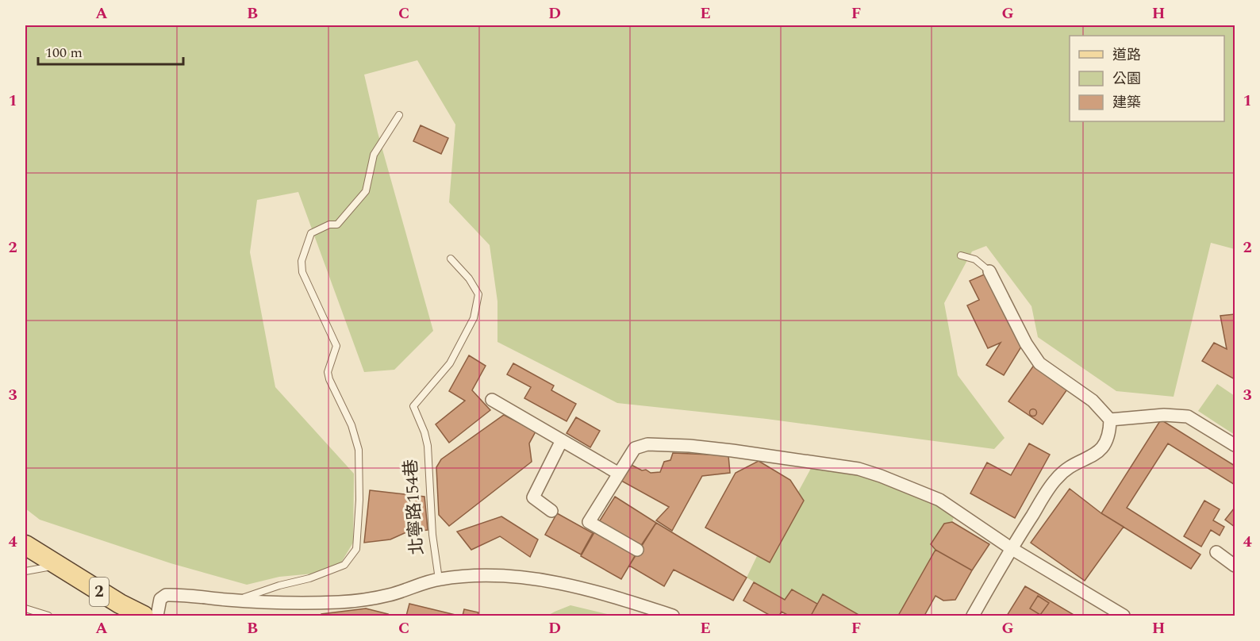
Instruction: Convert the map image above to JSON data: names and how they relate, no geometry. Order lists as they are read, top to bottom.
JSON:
{
  "streets": {
    "main road": ["2"],
    "lane": ["北寧路154巷"]
  },
  "legend": ["道路", "公園", "建築"],
  "scale_bar": "100 m",
  "grid": {
    "columns": [
      "A",
      "B",
      "C",
      "D",
      "E",
      "F",
      "G",
      "H"
    ],
    "rows": [
      "1",
      "2",
      "3",
      "4"
    ]
  }
}
